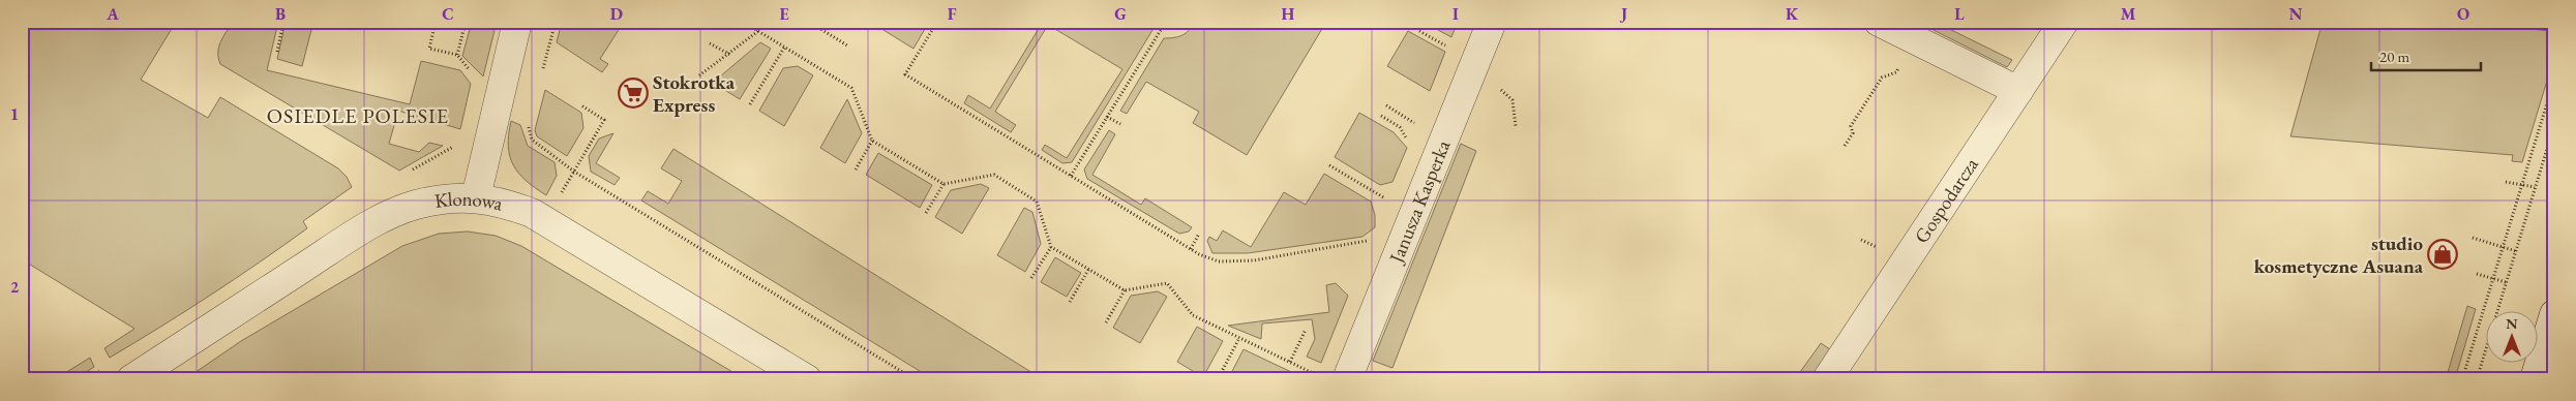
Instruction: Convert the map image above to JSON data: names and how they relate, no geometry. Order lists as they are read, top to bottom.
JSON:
{
  "streets": {
    "street": ["Janusza Kasperka", "Gospodarcza", "Klonowa"]
  },
  "districts": ["OSIEDLE POLESIE"],
  "places": {
    "supermarket": ["Stokrotka Express"],
    "shop": ["studio kosmetyczne Asuana"]
  },
  "scale_bar": "20 m",
  "north": "top",
  "grid": {
    "columns": [
      "A",
      "B",
      "C",
      "D",
      "E",
      "F",
      "G",
      "H",
      "I",
      "J",
      "K",
      "L",
      "M",
      "N",
      "O"
    ],
    "rows": ["1", "2"]
  }
}
